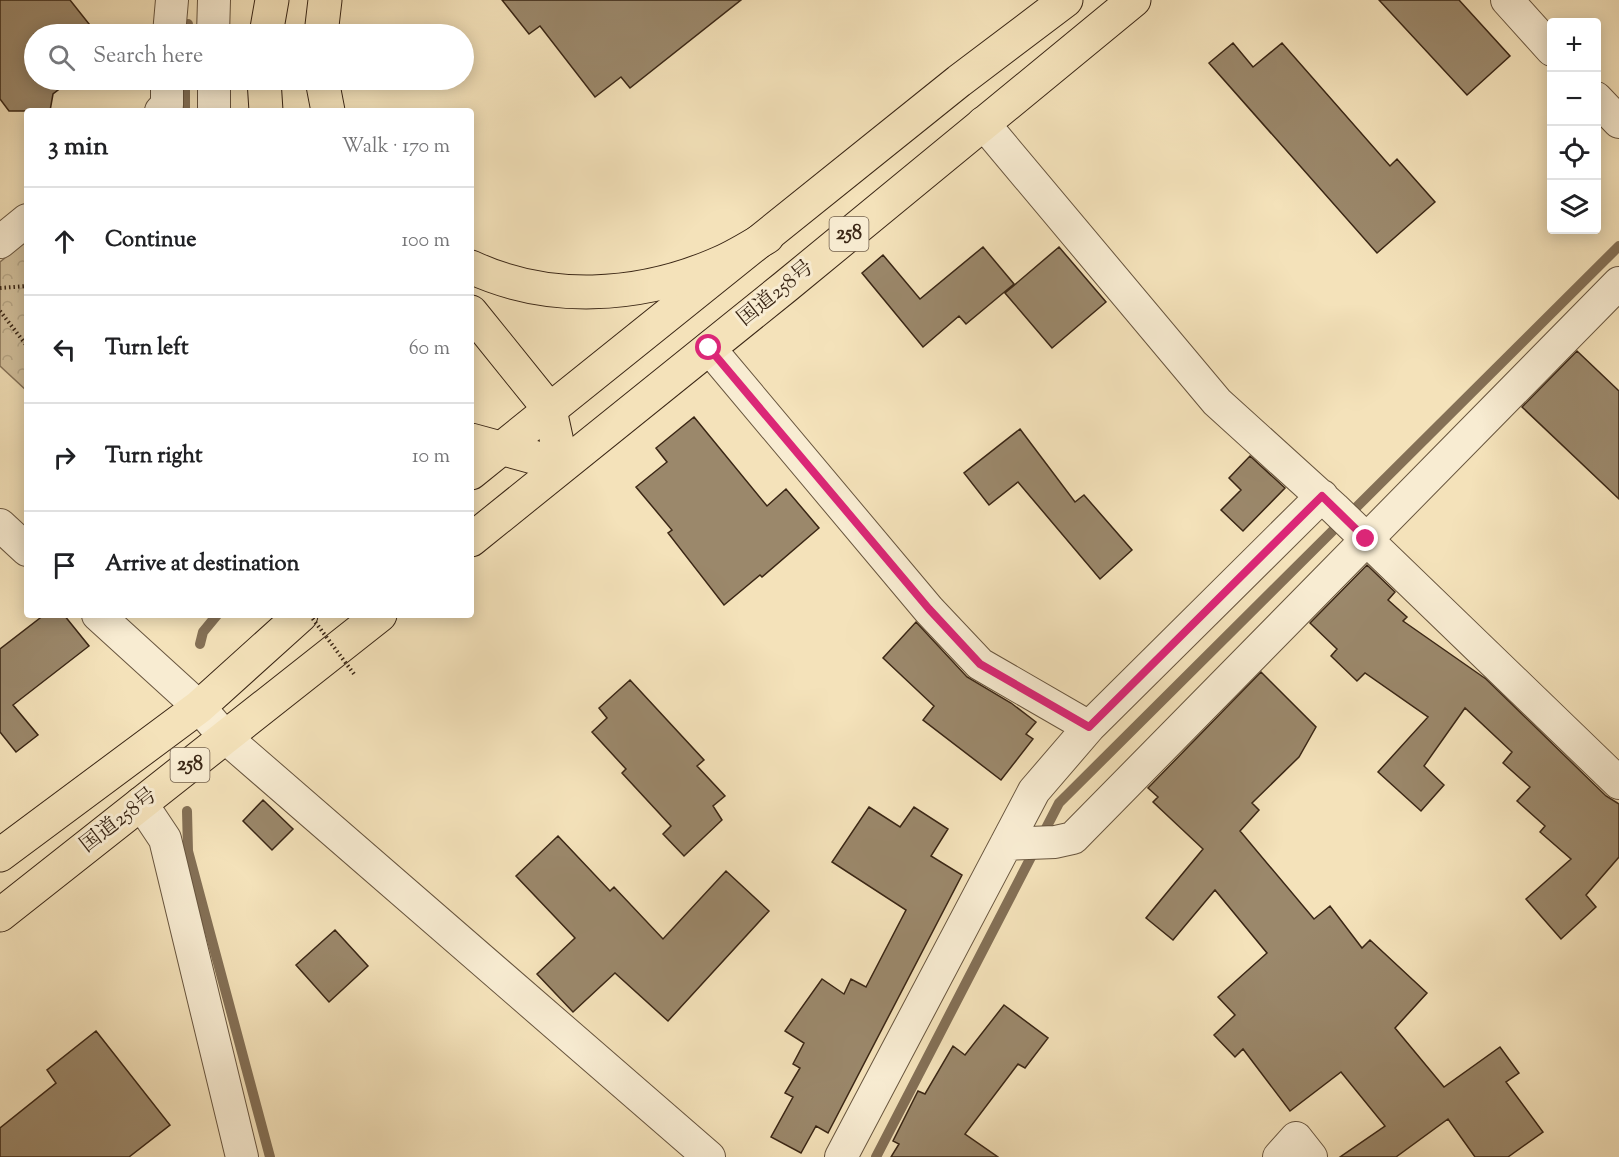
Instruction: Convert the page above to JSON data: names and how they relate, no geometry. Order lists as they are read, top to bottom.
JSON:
{
  "streets": {
    "highway": ["258", "国道258号"]
  },
  "page": {
    "map_buttons": ["+", "−"],
    "search": "Search here",
    "heading": ["3 min", "Walk · 170 m"],
    "list": [
      ["Continue", "100 m"],
      ["Turn left", "60 m"],
      ["Turn right", "10 m"],
      "Arrive at destination"
    ]
  }
}
